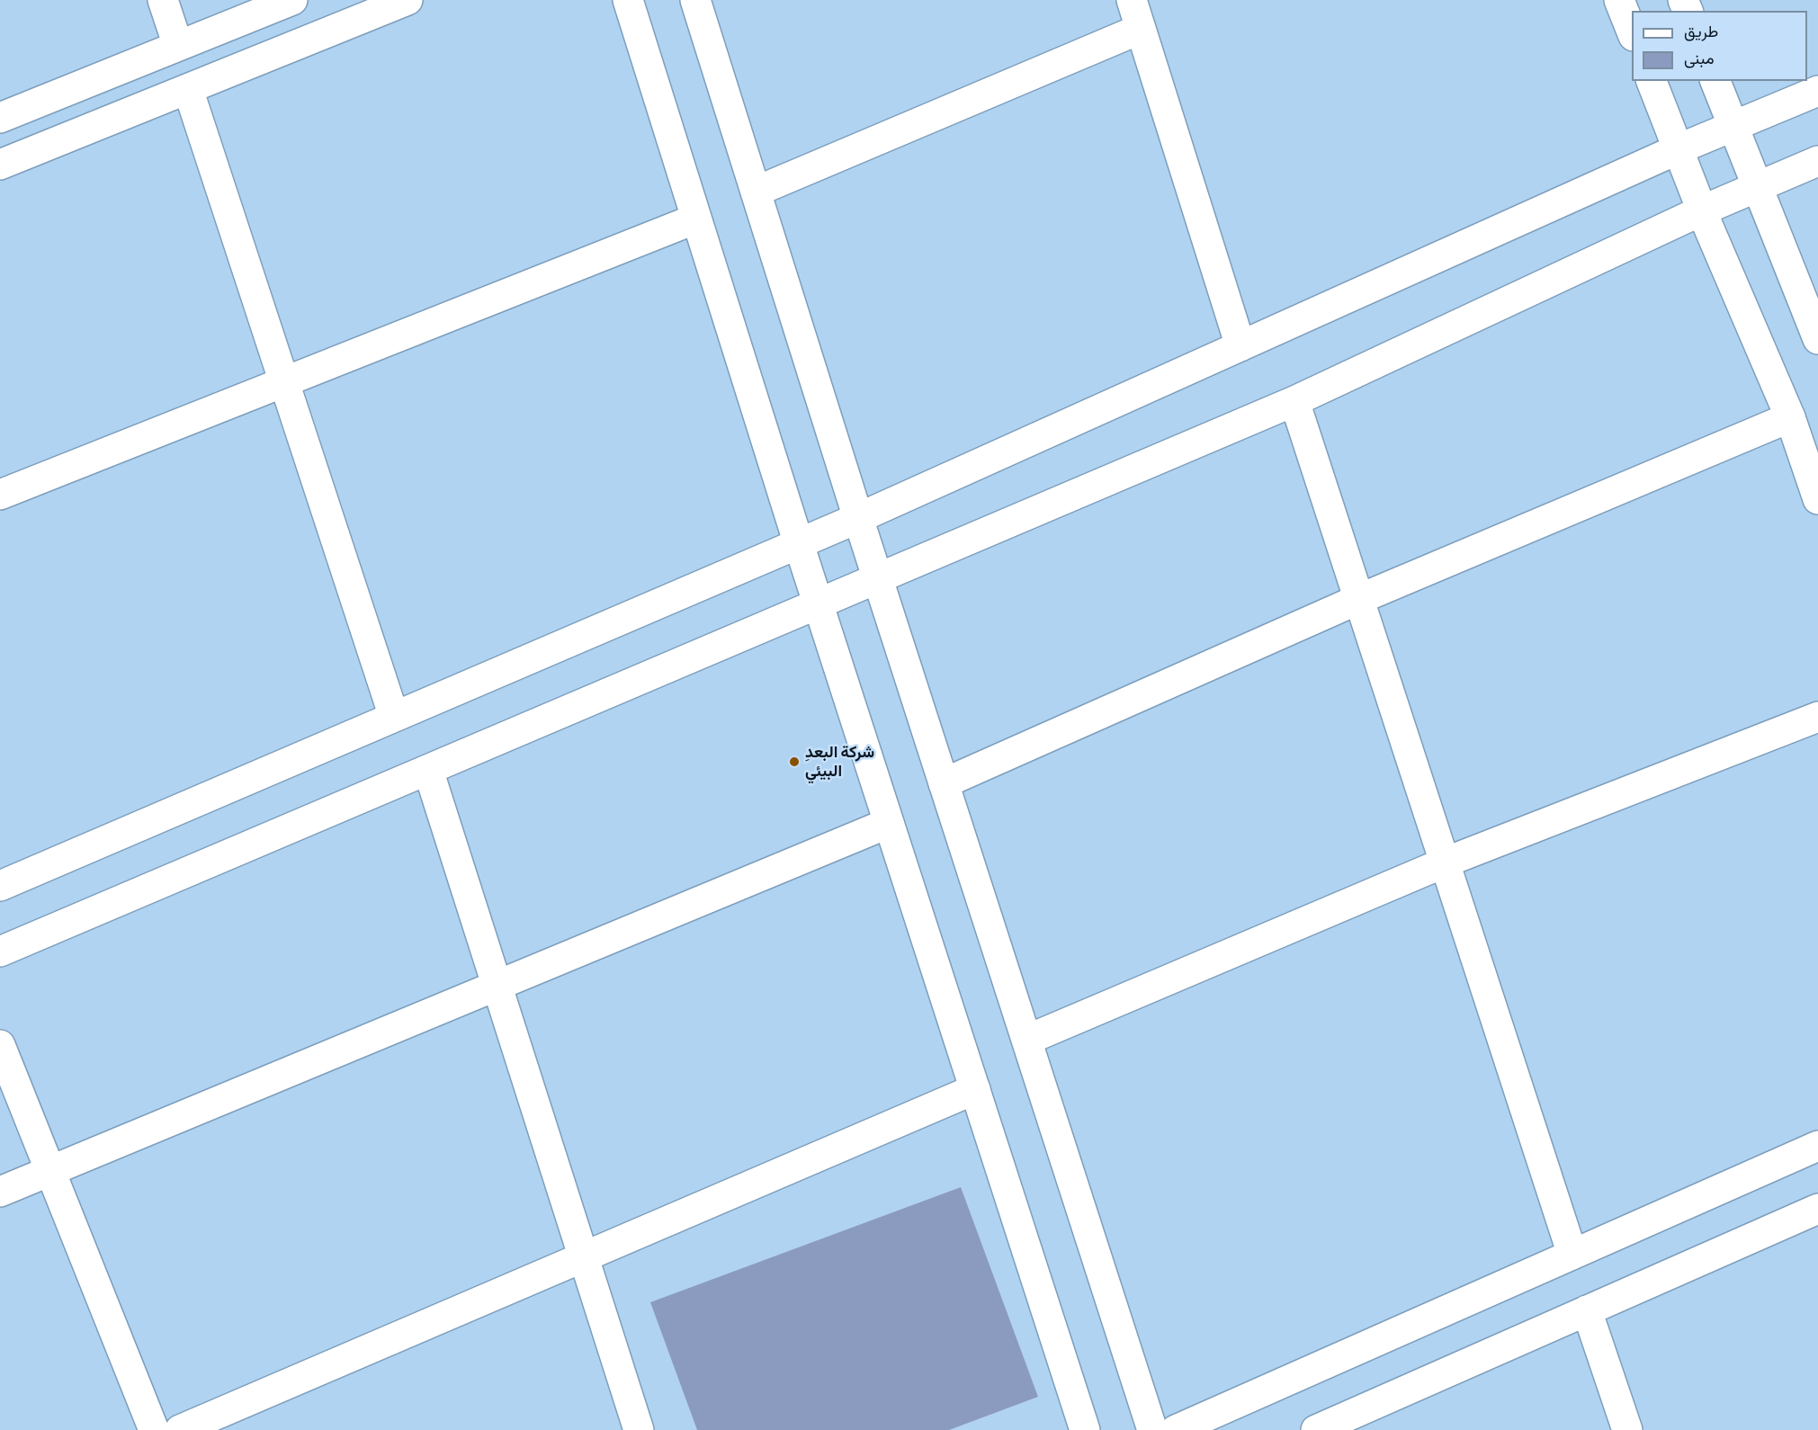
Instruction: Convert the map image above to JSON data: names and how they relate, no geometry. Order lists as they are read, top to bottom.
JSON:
{
  "places": ["ِشركة البعد البيئي"],
  "legend": ["طريق", "مبنى"]
}
